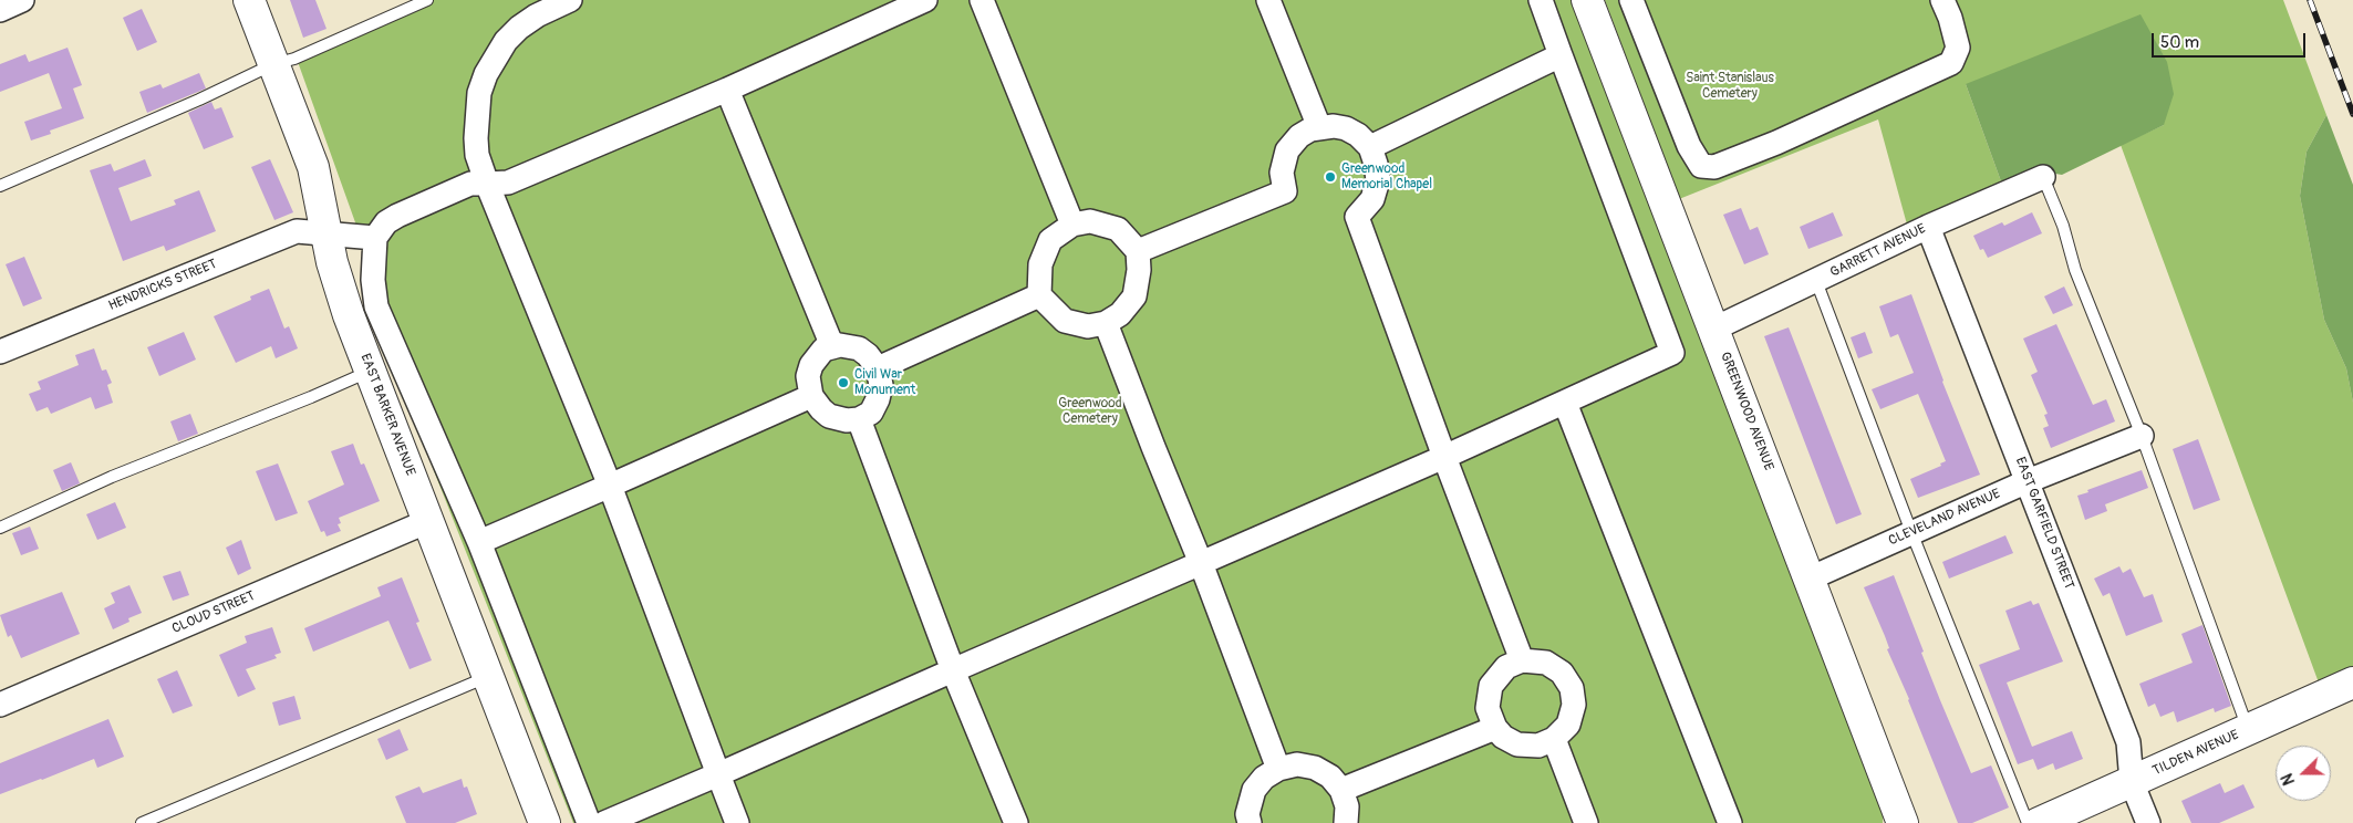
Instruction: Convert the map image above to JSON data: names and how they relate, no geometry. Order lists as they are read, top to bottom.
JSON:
{
  "streets": {
    "street": [
      "GARRETT AVENUE",
      "HENDRICKS STREET",
      "GREENWOOD AVENUE",
      "EAST BARKER AVENUE",
      "CLEVELAND AVENUE",
      "EAST GARFIELD STREET",
      "CLOUD STREET",
      "TILDEN AVENUE"
    ]
  },
  "crossings": [
    ["GARRETT AVENUE", "GREENWOOD AVENUE"],
    ["GARRETT AVENUE", "EAST GARFIELD STREET"],
    ["HENDRICKS STREET", "EAST BARKER AVENUE"],
    ["GREENWOOD AVENUE", "CLEVELAND AVENUE"],
    ["EAST BARKER AVENUE", "CLOUD STREET"],
    ["CLEVELAND AVENUE", "EAST GARFIELD STREET"],
    ["EAST GARFIELD STREET", "TILDEN AVENUE"]
  ],
  "parks": ["Saint Stanislaus Cemetery", "Greenwood Cemetery"],
  "places": ["Greenwood Memorial Chapel", "Civil War Monument"],
  "scale_bar": "50 m",
  "north": "left"
}
